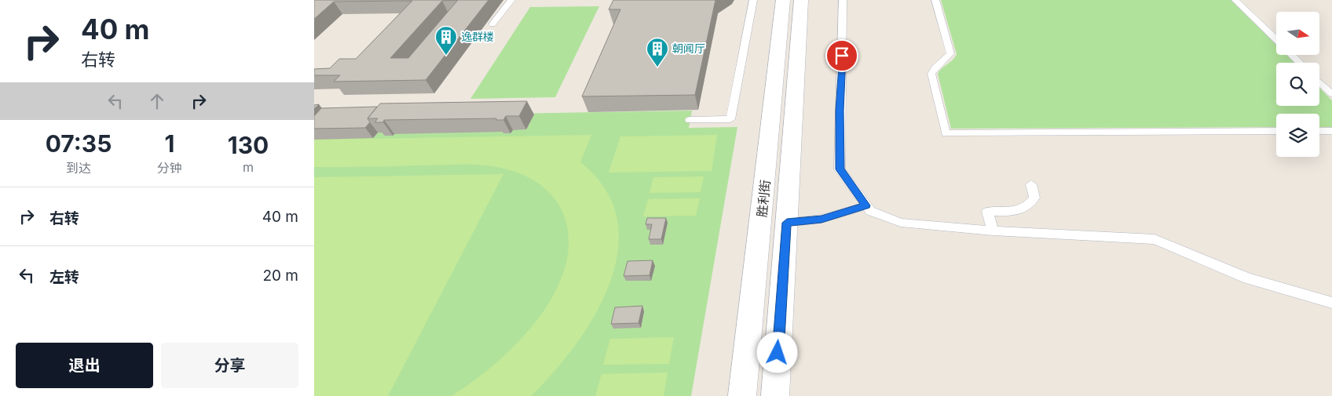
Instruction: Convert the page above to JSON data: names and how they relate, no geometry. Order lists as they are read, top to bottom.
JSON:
{
  "streets": {
    "street": ["胜利街"]
  },
  "places": {
    "building": ["逸群楼", "朝闻厅"]
  },
  "north": "right",
  "page": {
    "turn": ["40 m", "右转"],
    "eta": [
      "07:35",
      "到达",
      "1",
      "分钟",
      "130",
      "m"
    ],
    "list": [
      {
        "name": "右转",
        "value": "40 m"
      },
      {
        "name": "左转",
        "value": "20 m"
      }
    ],
    "buttons": ["退出", "分享"]
  }
}
